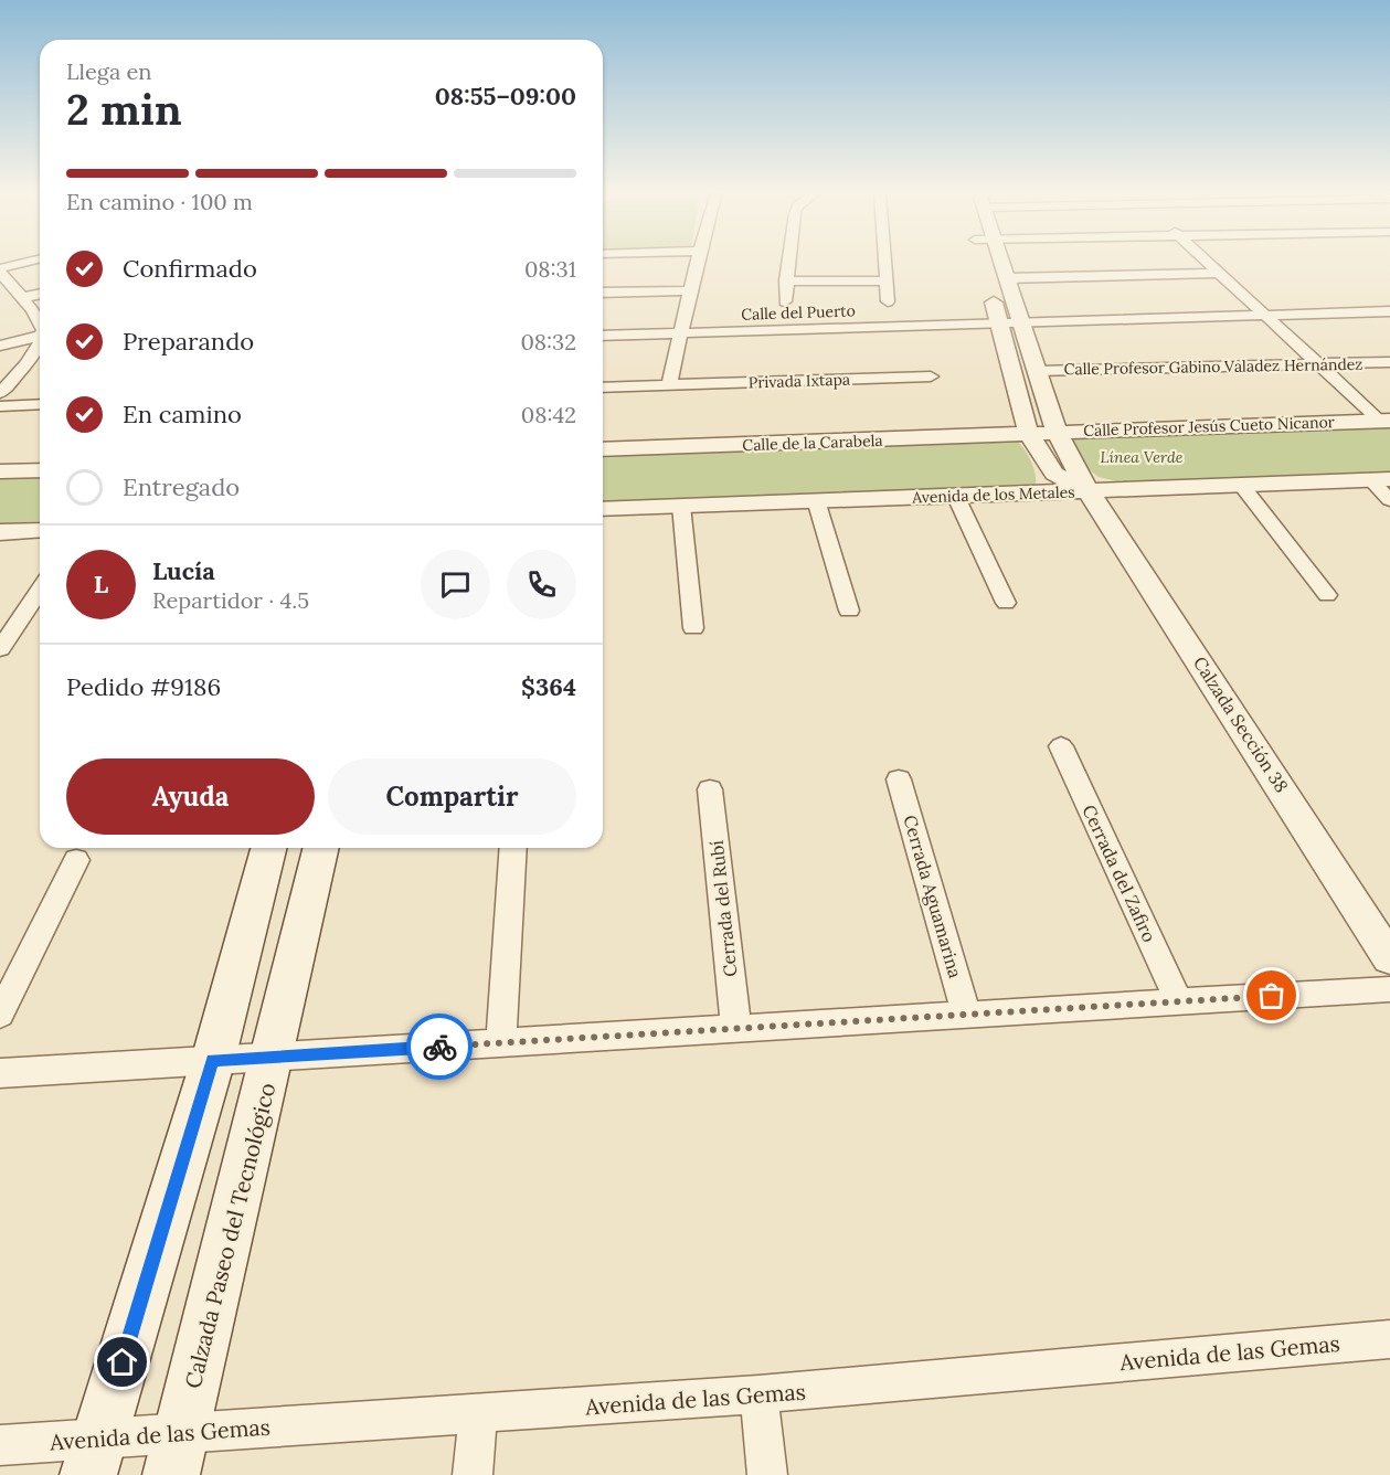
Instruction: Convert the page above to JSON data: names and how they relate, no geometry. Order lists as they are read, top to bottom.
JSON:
{
  "streets": {
    "main road": ["Calzada Paseo del Tecnológico"],
    "street": [
      "Calle del Puerto",
      "Calle Profesor Gabino Valadez Hernández",
      "Privada Ixtapa",
      "Calle Profesor Jesús Cueto Nicanor",
      "Calle de la Carabela",
      "Avenida de los Metales",
      "Calzada Sección 38",
      "Cerrada del Zafiro",
      "Cerrada Aguamarina",
      "Cerrada del Rubí",
      "Avenida de las Gemas"
    ]
  },
  "crossings": [
    ["Calle del Puerto", "Calzada Sección 38"],
    ["Calle Profesor Gabino Valadez Hernández", "Calzada Sección 38"],
    ["Calle Profesor Jesús Cueto Nicanor", "Calle de la Carabela"],
    ["Calle Profesor Jesús Cueto Nicanor", "Calzada Sección 38"],
    ["Calle de la Carabela", "Calzada Sección 38"],
    ["Avenida de los Metales", "Calzada Sección 38"],
    ["Calzada Paseo del Tecnológico", "Avenida de las Gemas"]
  ],
  "parks": ["Línea Verde"],
  "page": {
    "heading": ["2 min", "Llega en", "08:55–09:00"],
    "panel": [
      "Lucía",
      "Repartidor · 4.5",
      "Pedido #9186",
      "$364"
    ],
    "bar": "En camino · 100 m",
    "list": [
      ["Confirmado", "08:31"],
      ["Preparando", "08:32"],
      ["En camino", "08:42"],
      "Entregado"
    ],
    "round": "L",
    "buttons": ["Ayuda", "Compartir"]
  }
}
